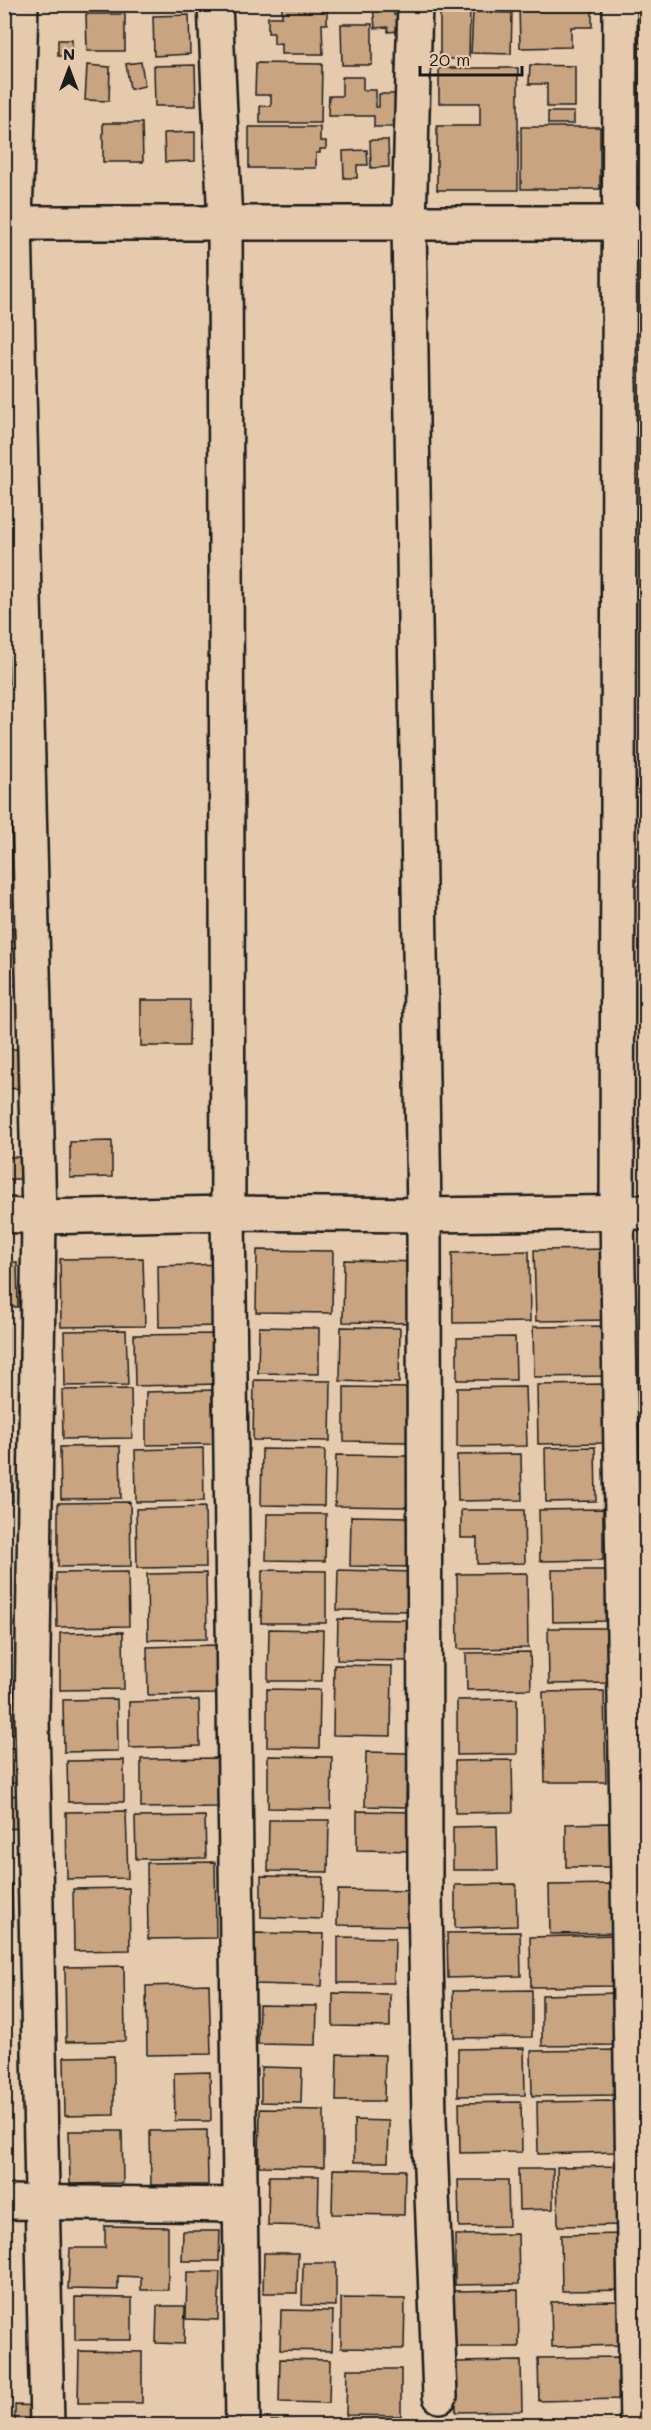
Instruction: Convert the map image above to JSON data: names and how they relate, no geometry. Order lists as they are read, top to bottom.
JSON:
{
  "scale_bar": "20 m",
  "north": "top"
}
